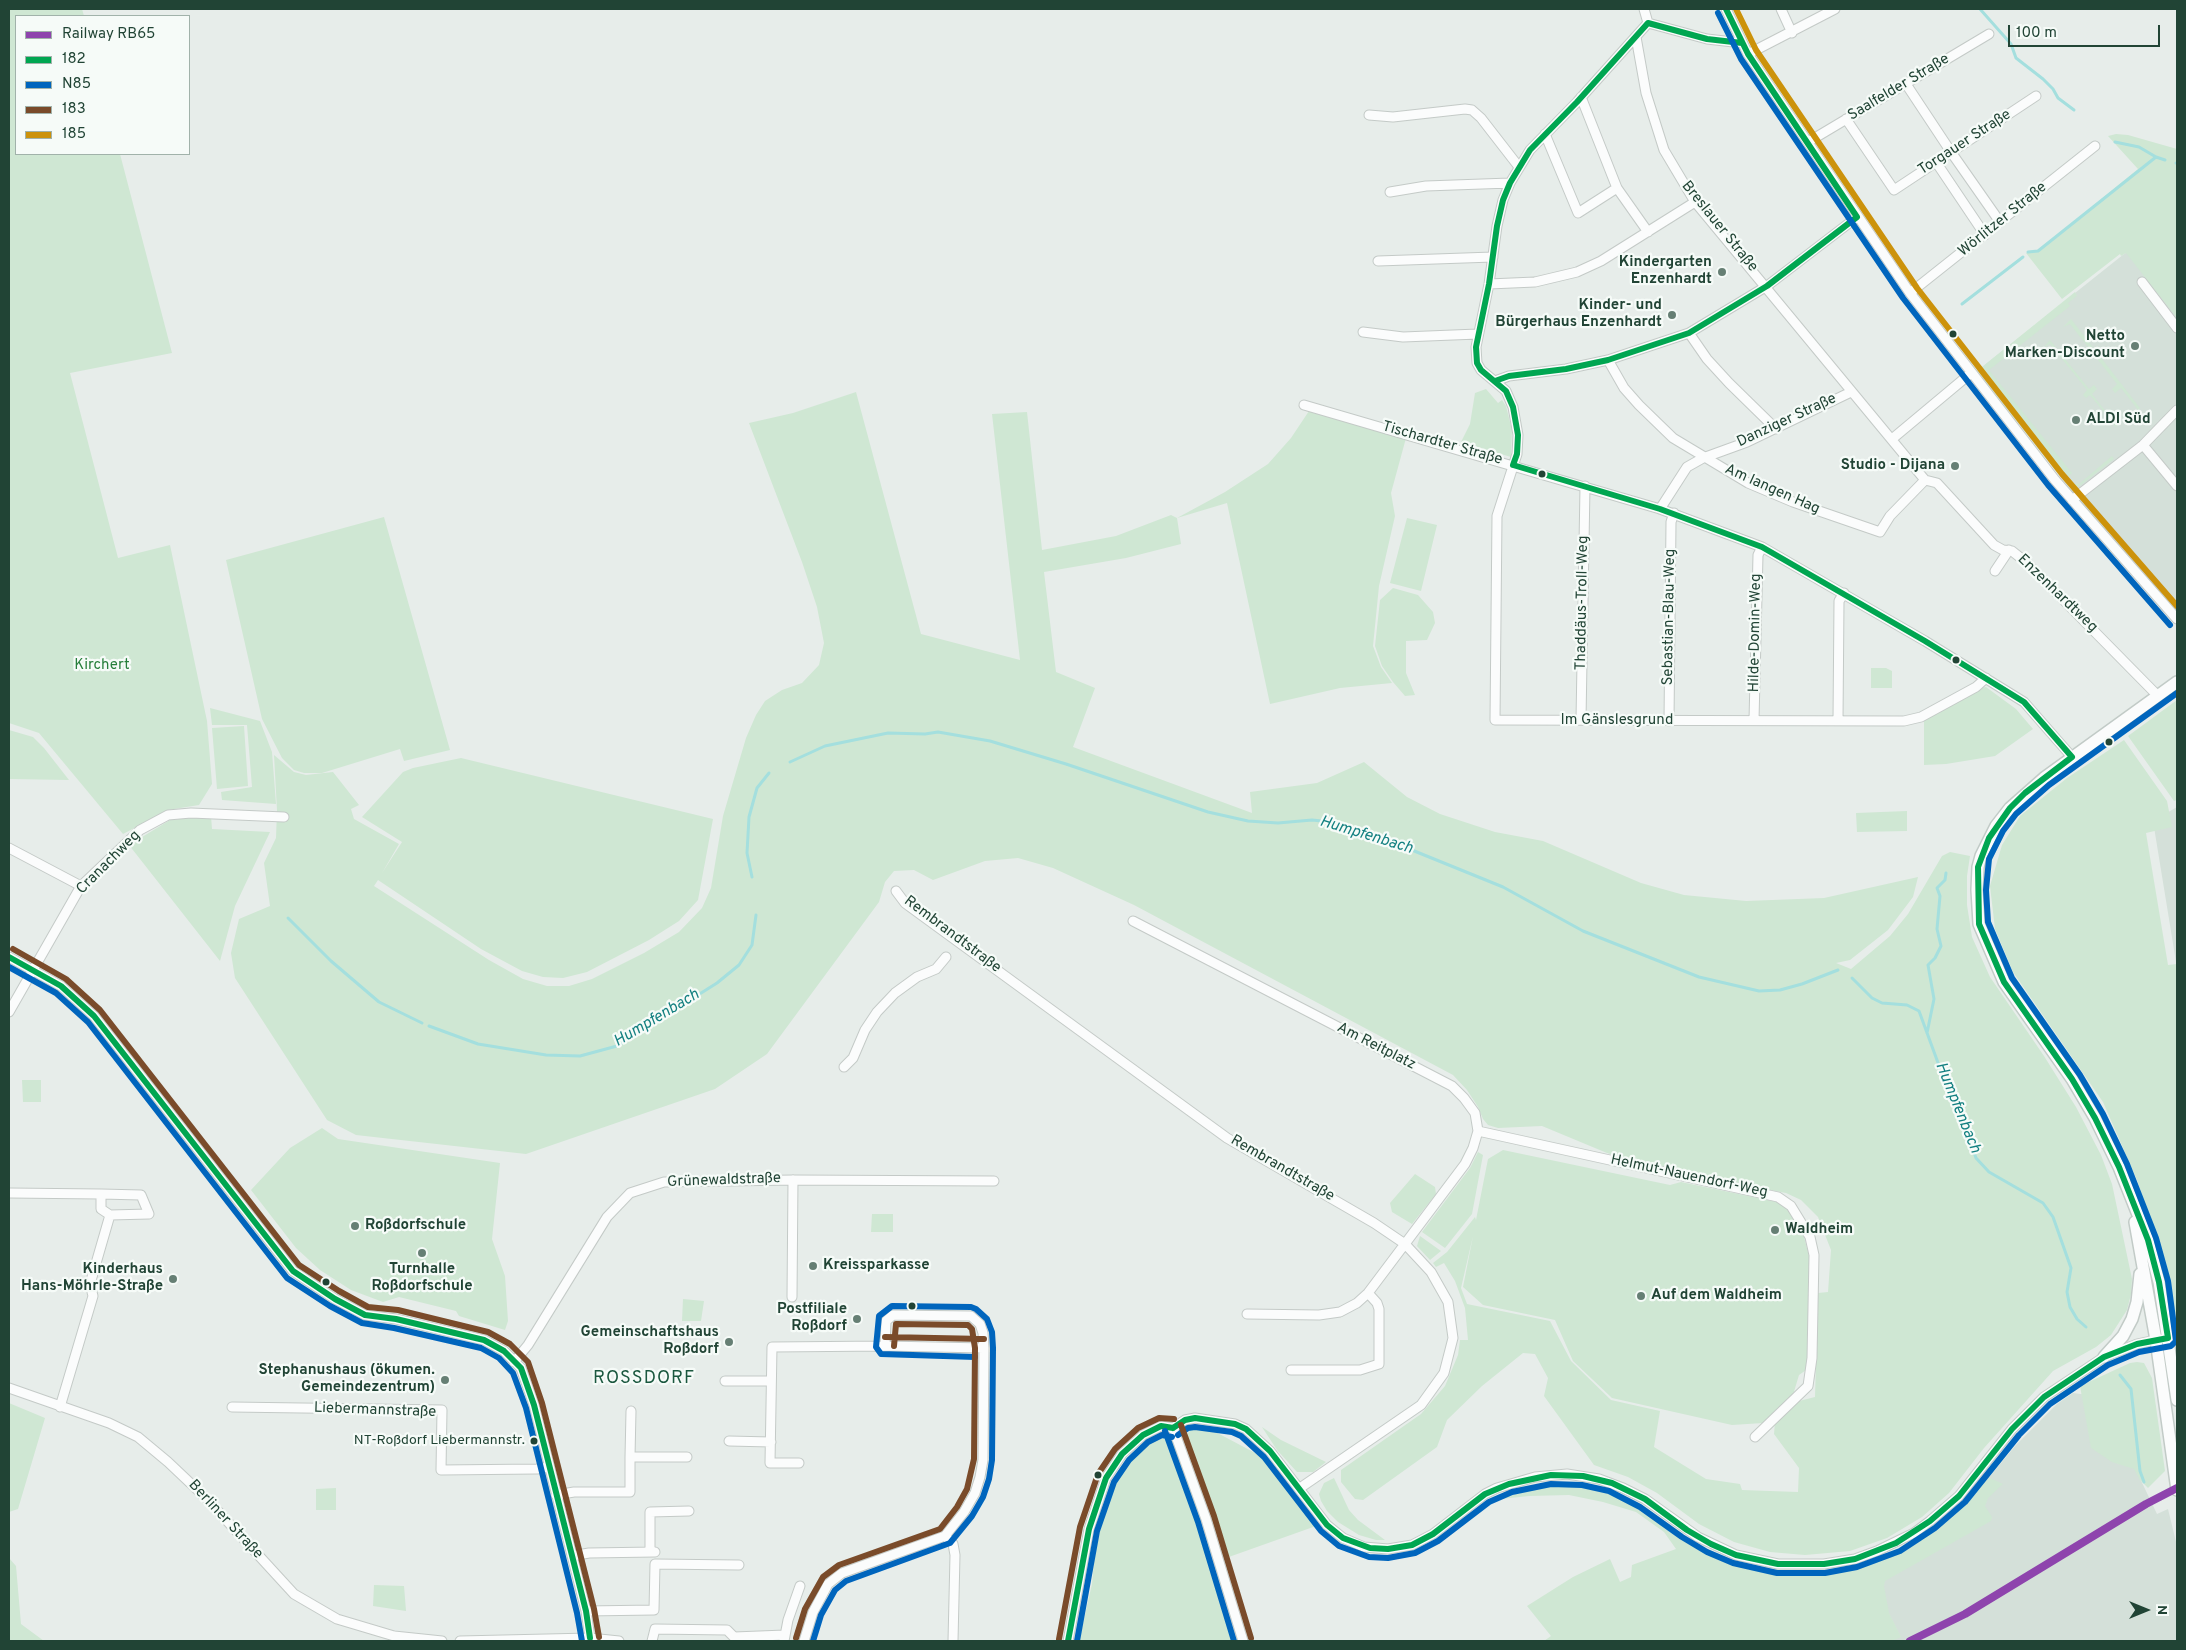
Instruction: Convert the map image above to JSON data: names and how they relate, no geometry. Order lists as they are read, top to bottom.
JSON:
{
  "streets": {
    "street": [
      "Saalfelder Straße",
      "Torgauer Straße",
      "Wörlitzer Straße",
      "Breslauer Straße",
      "Danziger Straße",
      "Tischardter Straße",
      "Am langen Hag",
      "Enzenhardtweg",
      "Thaddäus-Troll-Weg",
      "Sebastian-Blau-Weg",
      "Hilde-Domin-Weg",
      "Im Gänslesgrund",
      "Cranachweg",
      "Rembrandtstraße",
      "Am Reitplatz",
      "Helmut-Nauendorf-Weg",
      "Grünewaldstraße",
      "Liebermannstraße",
      "Berliner Straße"
    ]
  },
  "crossings": [
    ["Saalfelder Straße", "Torgauer Straße"],
    ["Breslauer Straße", "Danziger Straße"],
    ["Breslauer Straße", "Enzenhardtweg"],
    ["Danziger Straße", "Tischardter Straße"],
    ["Danziger Straße", "Am langen Hag"],
    ["Danziger Straße", "Enzenhardtweg"],
    ["Tischardter Straße", "Thaddäus-Troll-Weg"],
    ["Tischardter Straße", "Sebastian-Blau-Weg"],
    ["Tischardter Straße", "Hilde-Domin-Weg"],
    ["Tischardter Straße", "Im Gänslesgrund"],
    ["Am langen Hag", "Enzenhardtweg"],
    ["Thaddäus-Troll-Weg", "Im Gänslesgrund"],
    ["Sebastian-Blau-Weg", "Im Gänslesgrund"],
    ["Hilde-Domin-Weg", "Im Gänslesgrund"],
    ["Am Reitplatz", "Helmut-Nauendorf-Weg"]
  ],
  "districts": ["ROSSDORF"],
  "water": ["Humpfenbach"],
  "parks": ["Kirchert"],
  "places": [
    "Kindergarten Enzenhardt",
    "Kinder- und Bürgerhaus Enzenhardt",
    "Netto Marken-Discount",
    "ALDI Süd",
    "Studio - Dijana",
    "Roßdorfschule",
    "Waldheim",
    "Turnhalle Roßdorfschule",
    "Kreissparkasse",
    "Kinderhaus Hans-Möhrle-Straße",
    "Auf dem Waldheim",
    "Postfiliale Roßdorf",
    "Gemeinschaftshaus Roßdorf",
    "Stephanushaus (ökumen. Gemeindezentrum)",
    "NT-Roßdorf Liebermannstr."
  ],
  "lines": [
    "transit line 182",
    "transit line 185",
    "transit line N85",
    "transit line 183",
    "rail line RB65"
  ],
  "legend": [
    "Railway RB65",
    "182",
    "N85",
    "183",
    "185"
  ],
  "scale_bar": "100 m",
  "north": "right"
}
